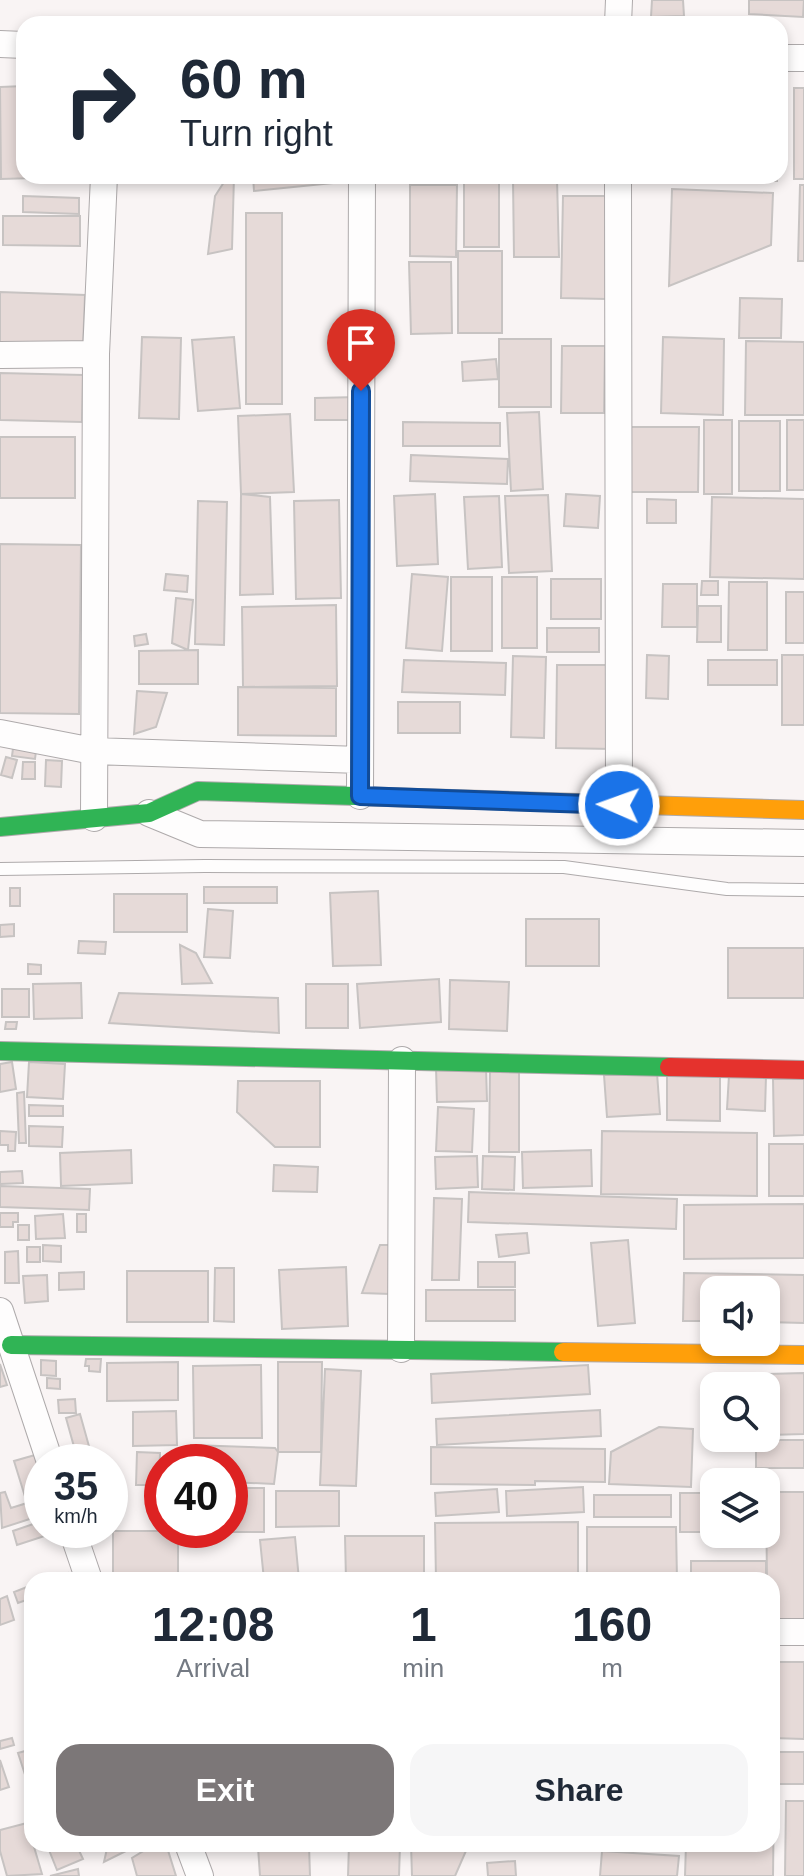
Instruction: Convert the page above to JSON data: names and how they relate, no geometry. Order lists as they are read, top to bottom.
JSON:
{
  "page": {
    "turn": ["60 m", "Turn right"],
    "speed": "35 km/h",
    "limit": "40",
    "eta": [
      "12:08",
      "Arrival",
      "1",
      "min",
      "160",
      "m"
    ],
    "buttons": ["Exit", "Share"]
  }
}
